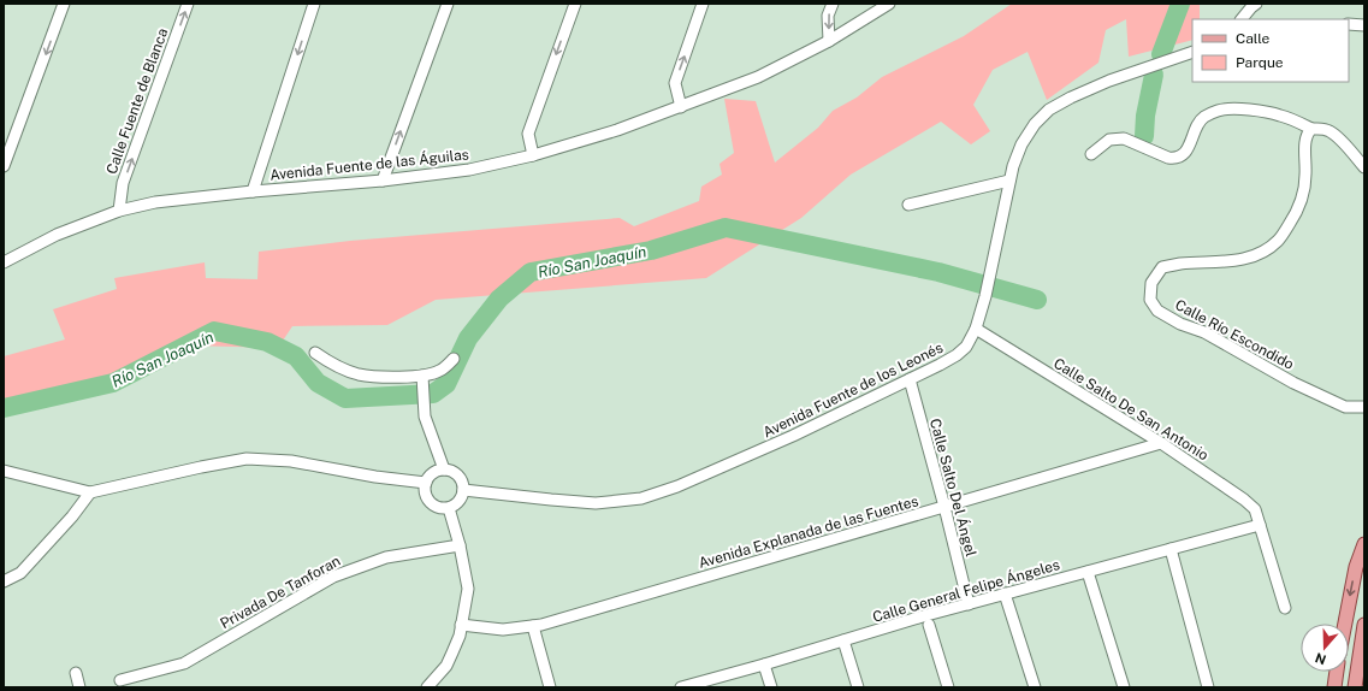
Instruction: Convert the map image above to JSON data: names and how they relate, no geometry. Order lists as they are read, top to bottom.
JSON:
{
  "streets": {
    "street": [
      "Calle Fuente de Blanca",
      "Avenida Fuente de las Águilas",
      "Calle Río Escondido",
      "Avenida Fuente de los Leonés",
      "Calle Salto De San Antonio",
      "Calle Salto Del Ángel",
      "Avenida Explanada de las Fuentes",
      "Calle General Felipe Ángeles",
      "Privada De Tanforan"
    ]
  },
  "crossings": [
    ["Calle Fuente de Blanca", "Avenida Fuente de las Águilas"],
    ["Avenida Fuente de los Leonés", "Calle Salto De San Antonio"],
    ["Avenida Fuente de los Leonés", "Calle Salto Del Ángel"],
    ["Calle Salto De San Antonio", "Avenida Explanada de las Fuentes"],
    ["Calle Salto De San Antonio", "Calle General Felipe Ángeles"],
    ["Calle Salto Del Ángel", "Avenida Explanada de las Fuentes"],
    ["Calle Salto Del Ángel", "Calle General Felipe Ángeles"]
  ],
  "one_way": ["Calle Fuente de Blanca"],
  "water": ["Río San Joaquín"],
  "legend": ["Calle", "Parque"],
  "north": "bottom"
}
